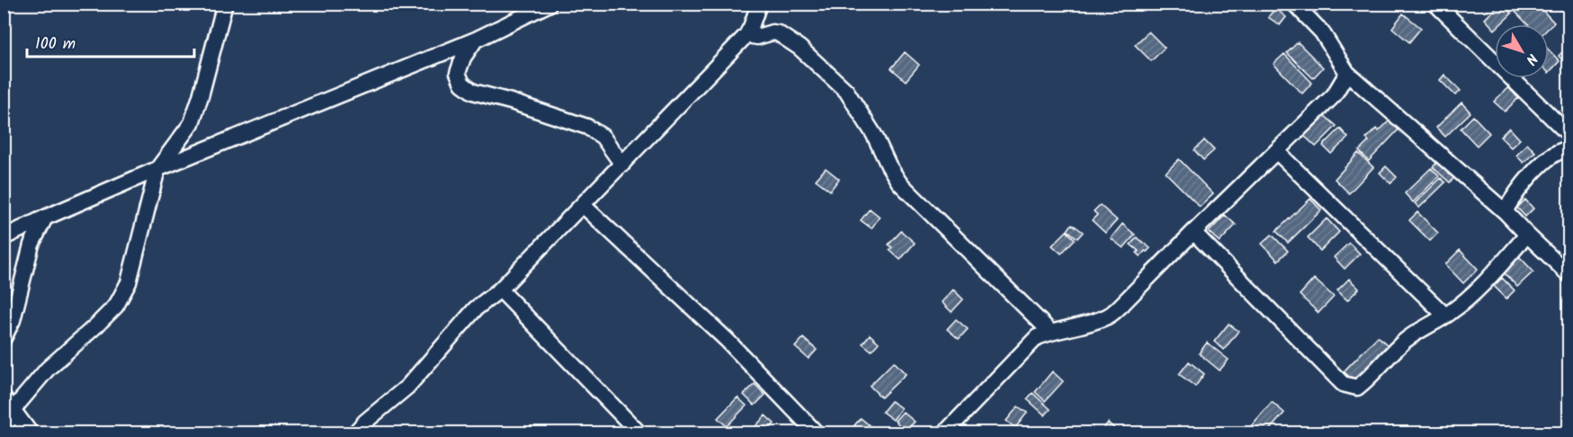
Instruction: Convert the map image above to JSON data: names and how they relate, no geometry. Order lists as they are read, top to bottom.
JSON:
{
  "scale_bar": "100 m",
  "north": "bottom right"
}
